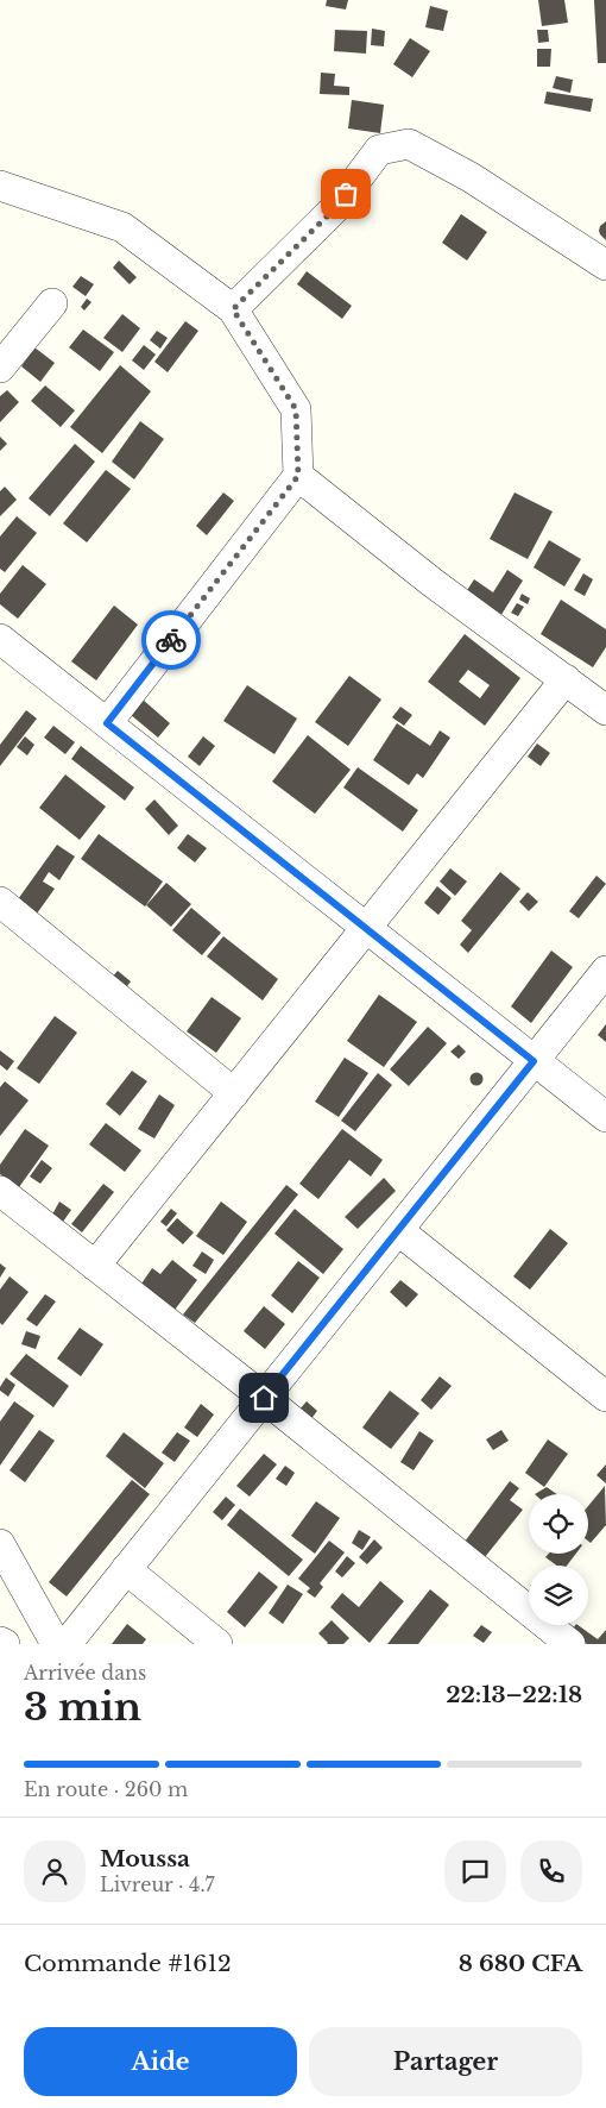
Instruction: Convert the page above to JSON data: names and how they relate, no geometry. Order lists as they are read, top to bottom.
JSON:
{
  "page": {
    "heading": ["3 min", "Arrivée dans", "22:13–22:18"],
    "panel": [
      "Moussa",
      "Livreur · 4.7",
      "Commande #1612",
      "8 680 CFA"
    ],
    "bar": "En route · 260 m",
    "buttons": ["Aide", "Partager"]
  }
}
